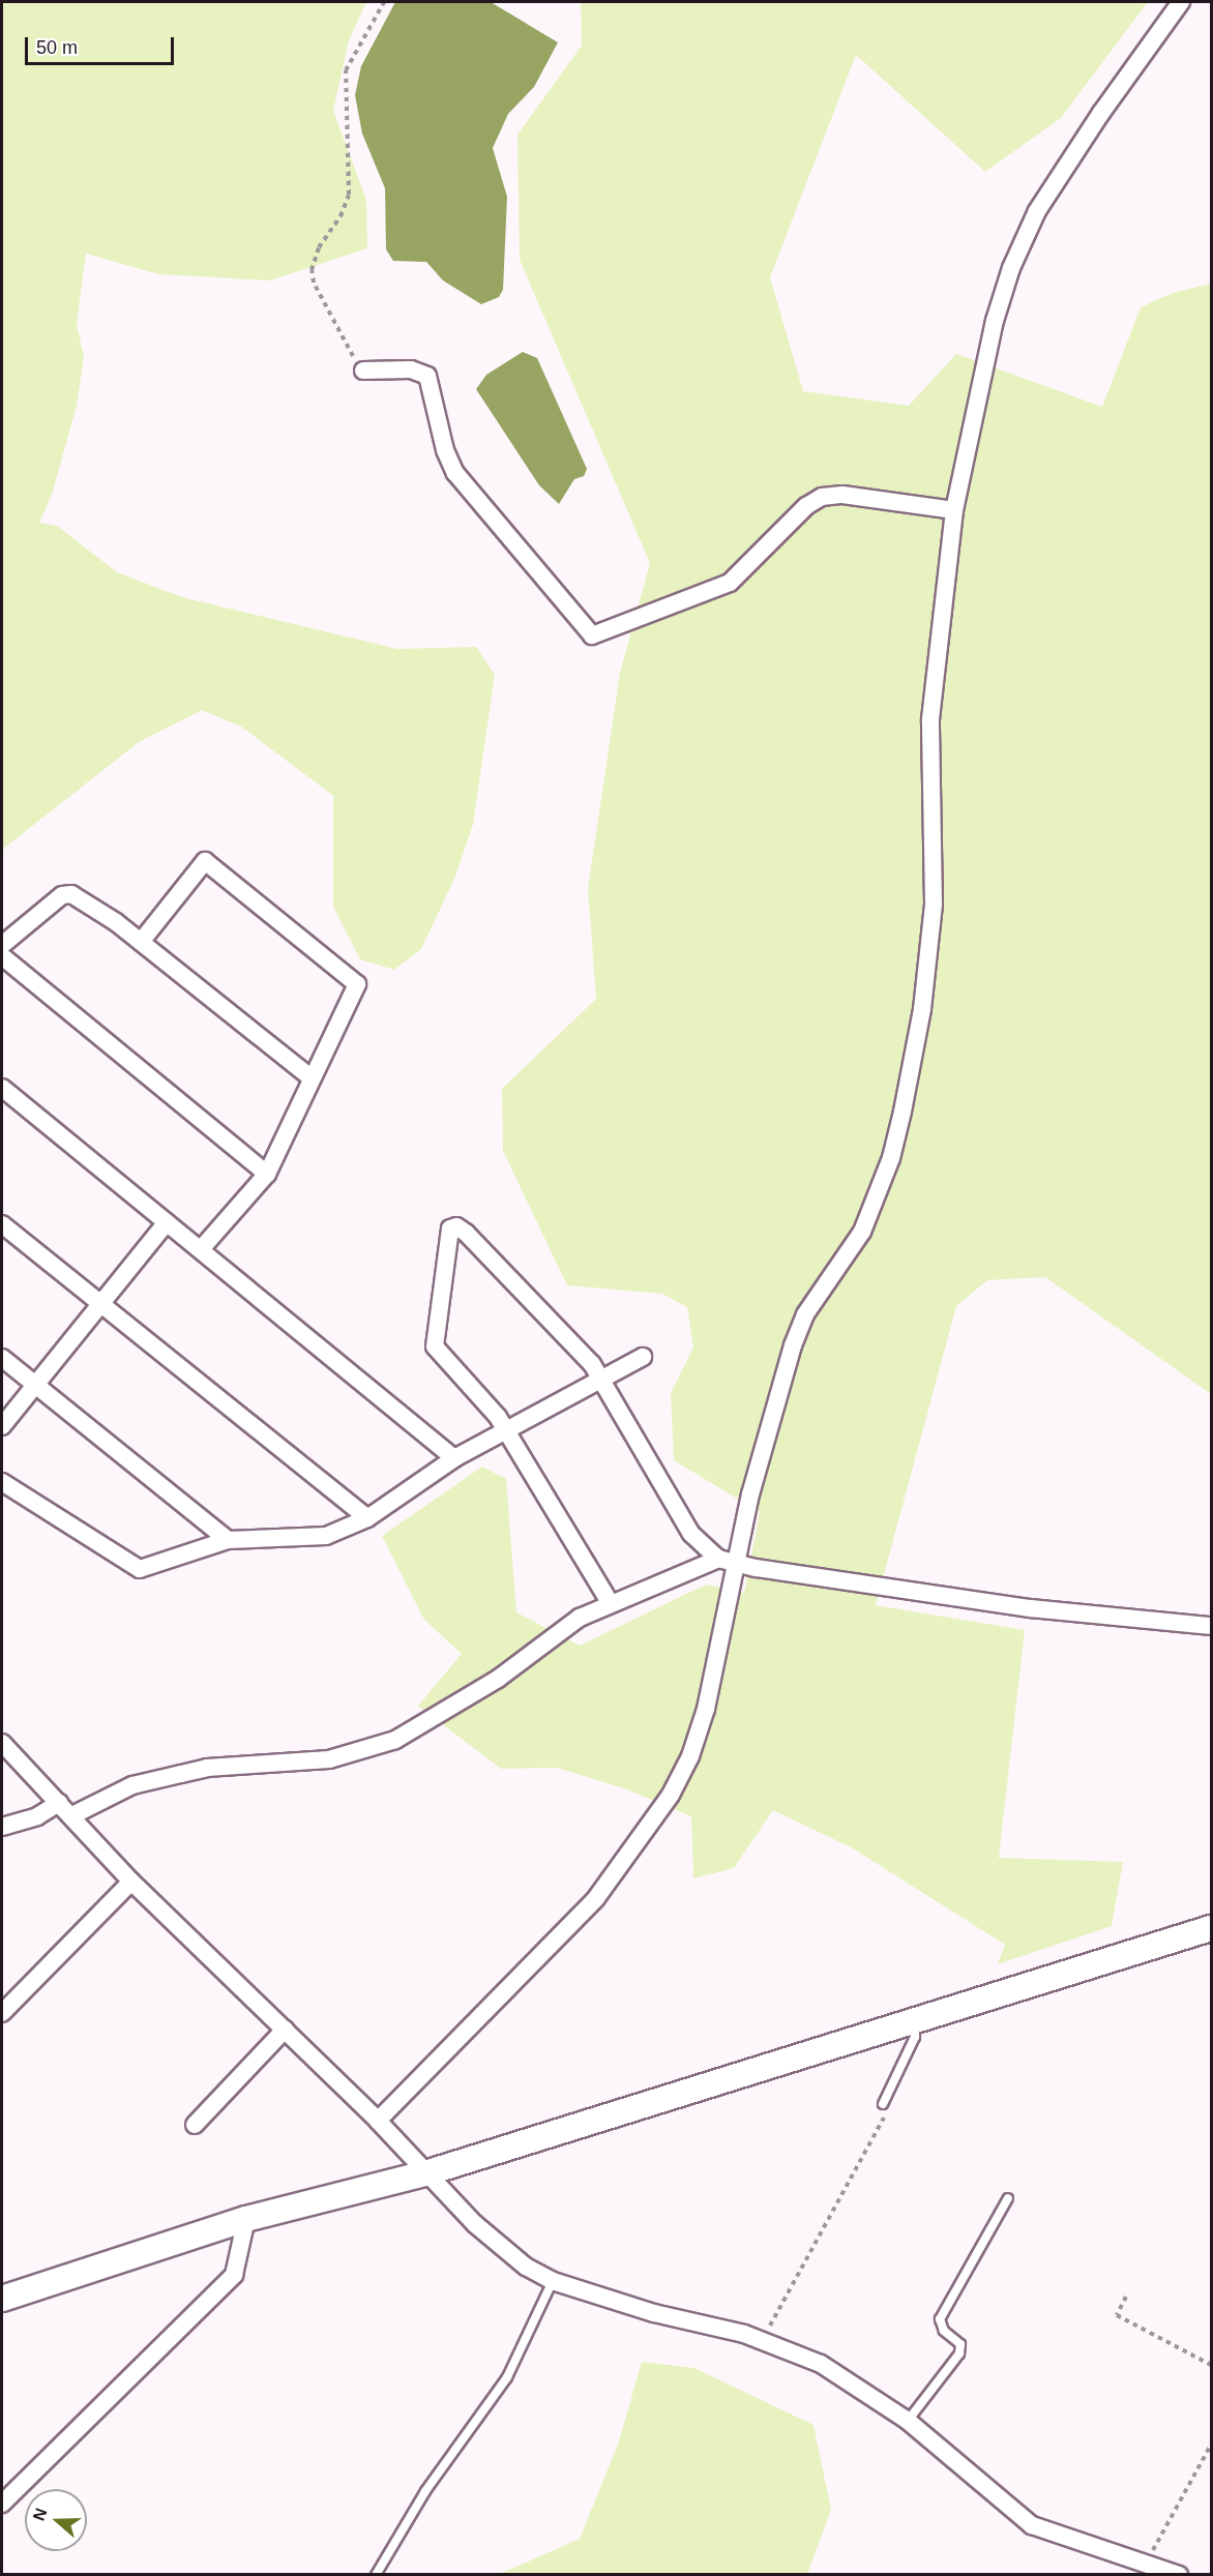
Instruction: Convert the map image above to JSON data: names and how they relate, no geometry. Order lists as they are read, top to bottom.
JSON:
{
  "scale_bar": "50 m",
  "north": "left"
}
